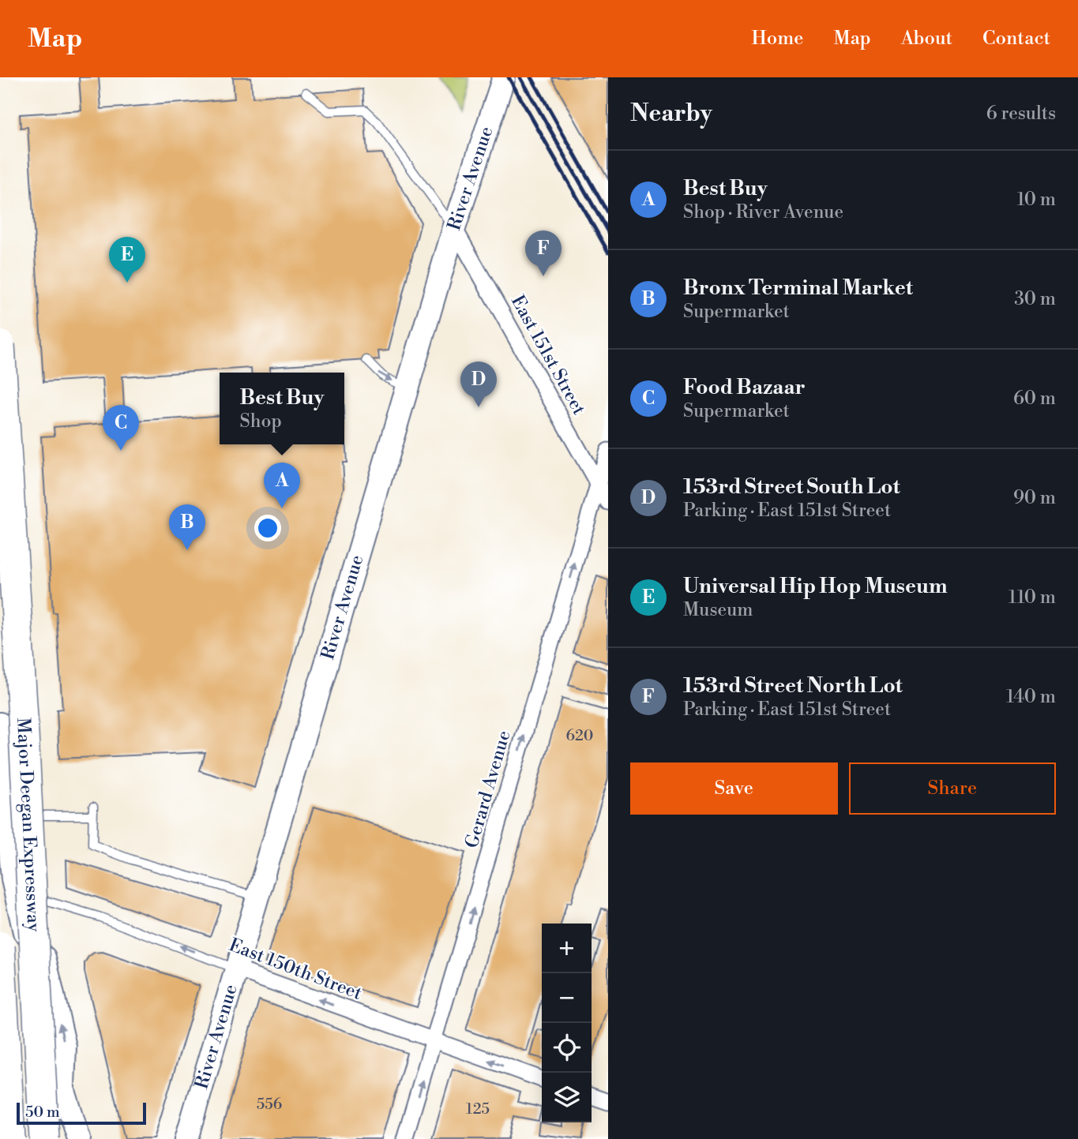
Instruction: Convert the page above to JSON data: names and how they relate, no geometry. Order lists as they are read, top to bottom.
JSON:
{
  "streets": {
    "highway": ["Major Deegan Expressway"],
    "main road": ["River Avenue"],
    "street": ["East 151st Street", "Gerard Avenue", "East 150th Street"]
  },
  "crossings": [
    ["River Avenue", "East 151st Street"],
    ["River Avenue", "East 150th Street"],
    ["East 151st Street", "Gerard Avenue"],
    ["Gerard Avenue", "East 150th Street"]
  ],
  "one_way": ["Gerard Avenue", "East 150th Street"],
  "house_numbers": ["620", "556", "125"],
  "scale_bar": "50 m",
  "page": {
    "header": "Map",
    "nav": [
      "Home",
      "Map",
      "About",
      "Contact"
    ],
    "heading": ["Nearby", "6 results"],
    "list": [
      {
        "mark": "A",
        "name": "Best Buy",
        "note": "Shop · River Avenue",
        "value": "10 m"
      },
      {
        "mark": "B",
        "name": "Bronx Terminal Market",
        "note": "Supermarket",
        "value": "30 m"
      },
      {
        "mark": "C",
        "name": "Food Bazaar",
        "note": "Supermarket",
        "value": "60 m"
      },
      {
        "mark": "D",
        "name": "153rd Street South Lot",
        "note": "Parking · East 151st Street",
        "value": "90 m"
      },
      {
        "mark": "E",
        "name": "Universal Hip Hop Museum",
        "note": "Museum",
        "value": "110 m"
      },
      {
        "mark": "F",
        "name": "153rd Street North Lot",
        "note": "Parking · East 151st Street",
        "value": "140 m"
      }
    ],
    "pins": [
      "F",
      "E",
      "D",
      "C",
      "A",
      "B"
    ],
    "popup": ["Best Buy", "Shop"],
    "buttons": ["Save", "Share"],
    "map_buttons": ["+", "−"],
    "scale": "50 m"
  }
}
